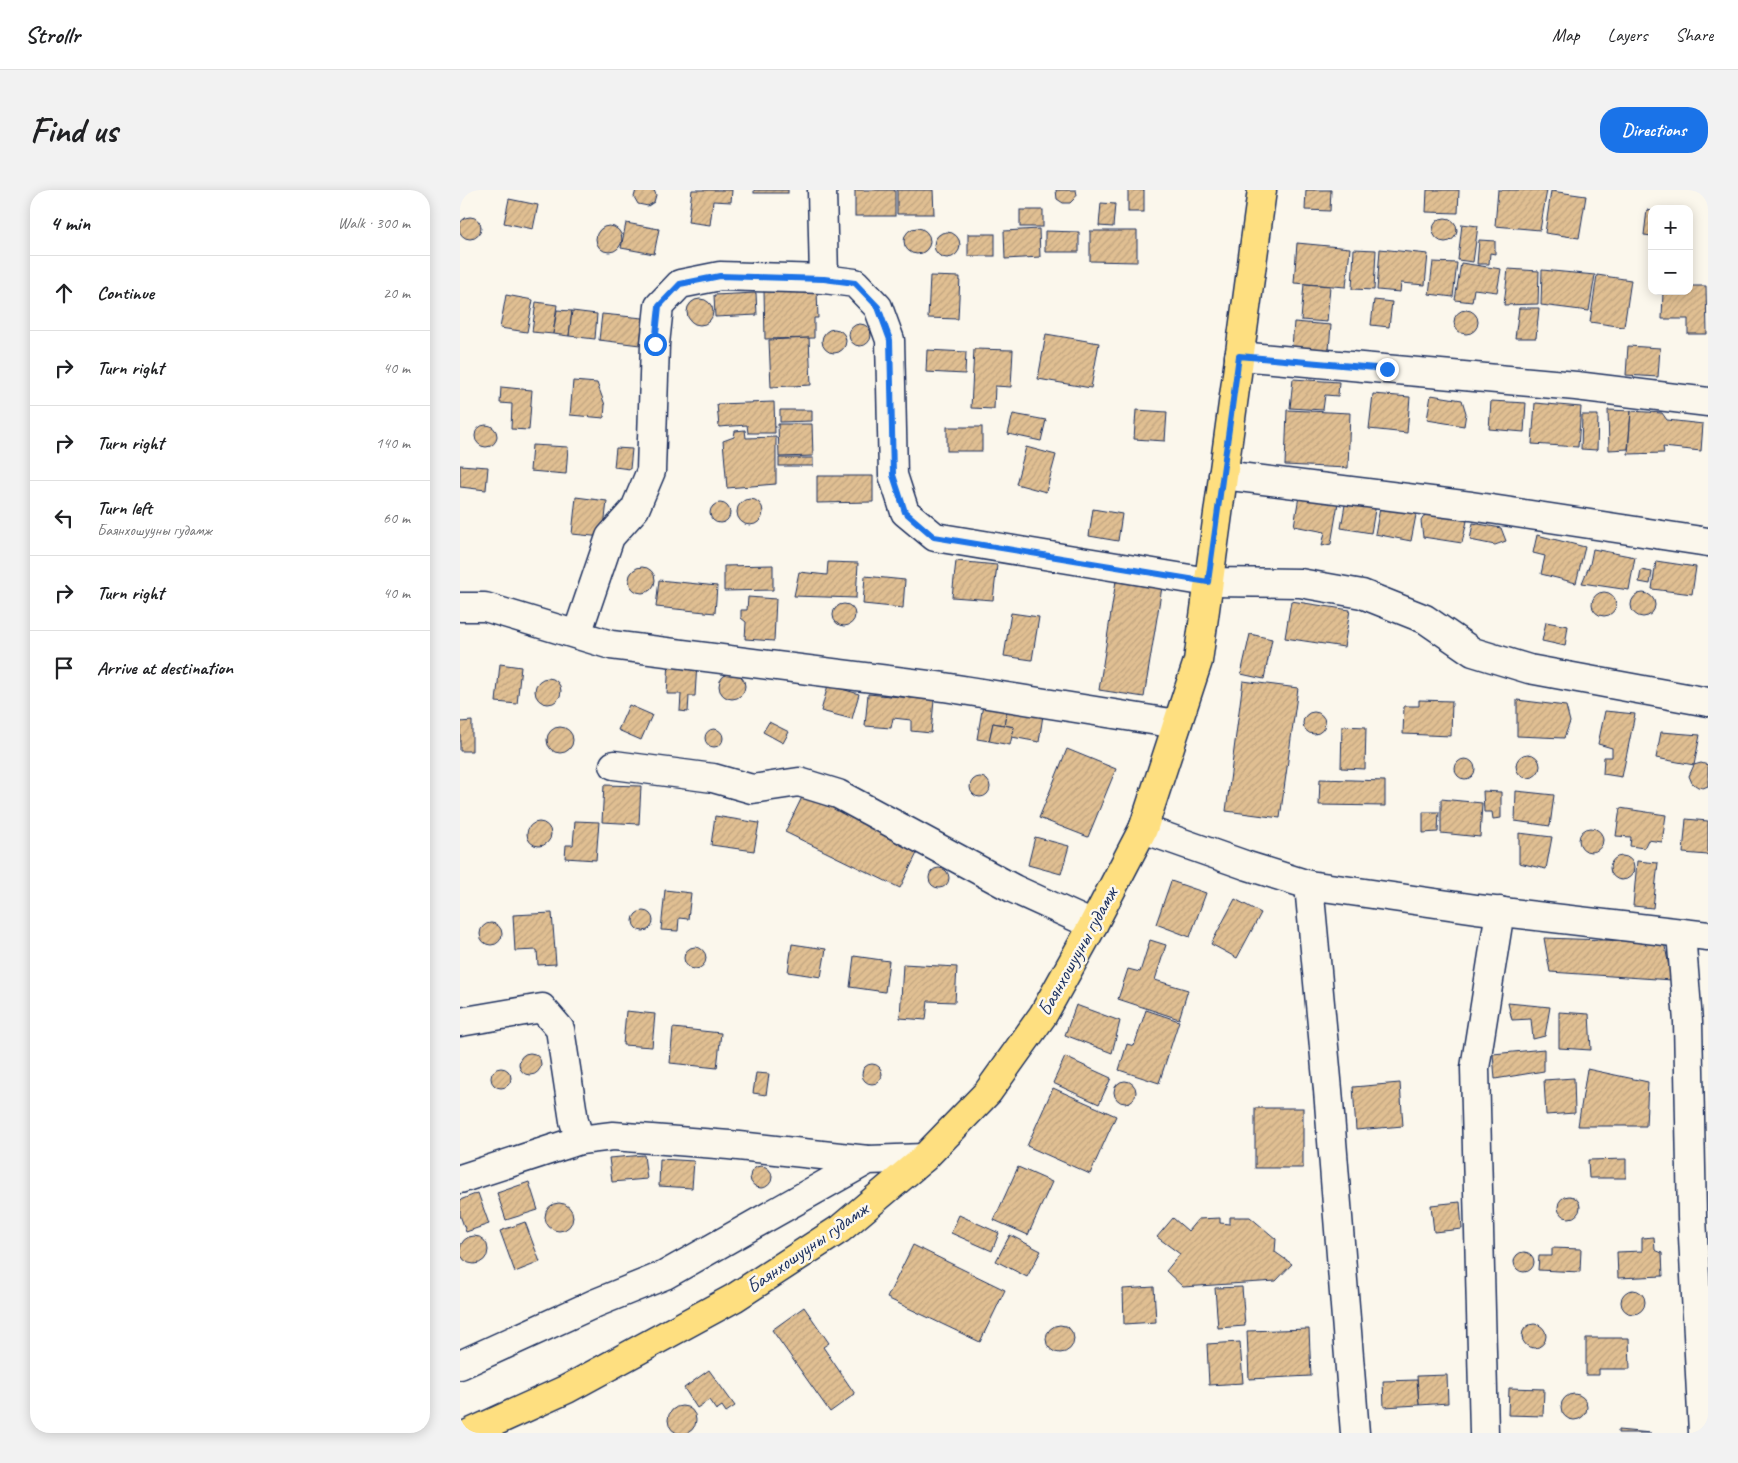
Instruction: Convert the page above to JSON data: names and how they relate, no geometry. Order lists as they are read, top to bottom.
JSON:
{
  "streets": {
    "main road": ["Баянхошууны гудамж"]
  },
  "page": {
    "header": "Strollr",
    "nav": ["Map", "Layers", "Share"],
    "buttons": "Directions",
    "title": "Find us",
    "heading": ["4 min", "Walk · 300 m"],
    "map_buttons": ["+", "−"],
    "list": [
      ["Continue", "20 m"],
      ["Turn right", "40 m"],
      ["Turn right", "140 m"],
      ["Turn left", "Баянхошууны гудамж", "60 m"],
      ["Turn right", "40 m"],
      "Arrive at destination"
    ]
  }
}
